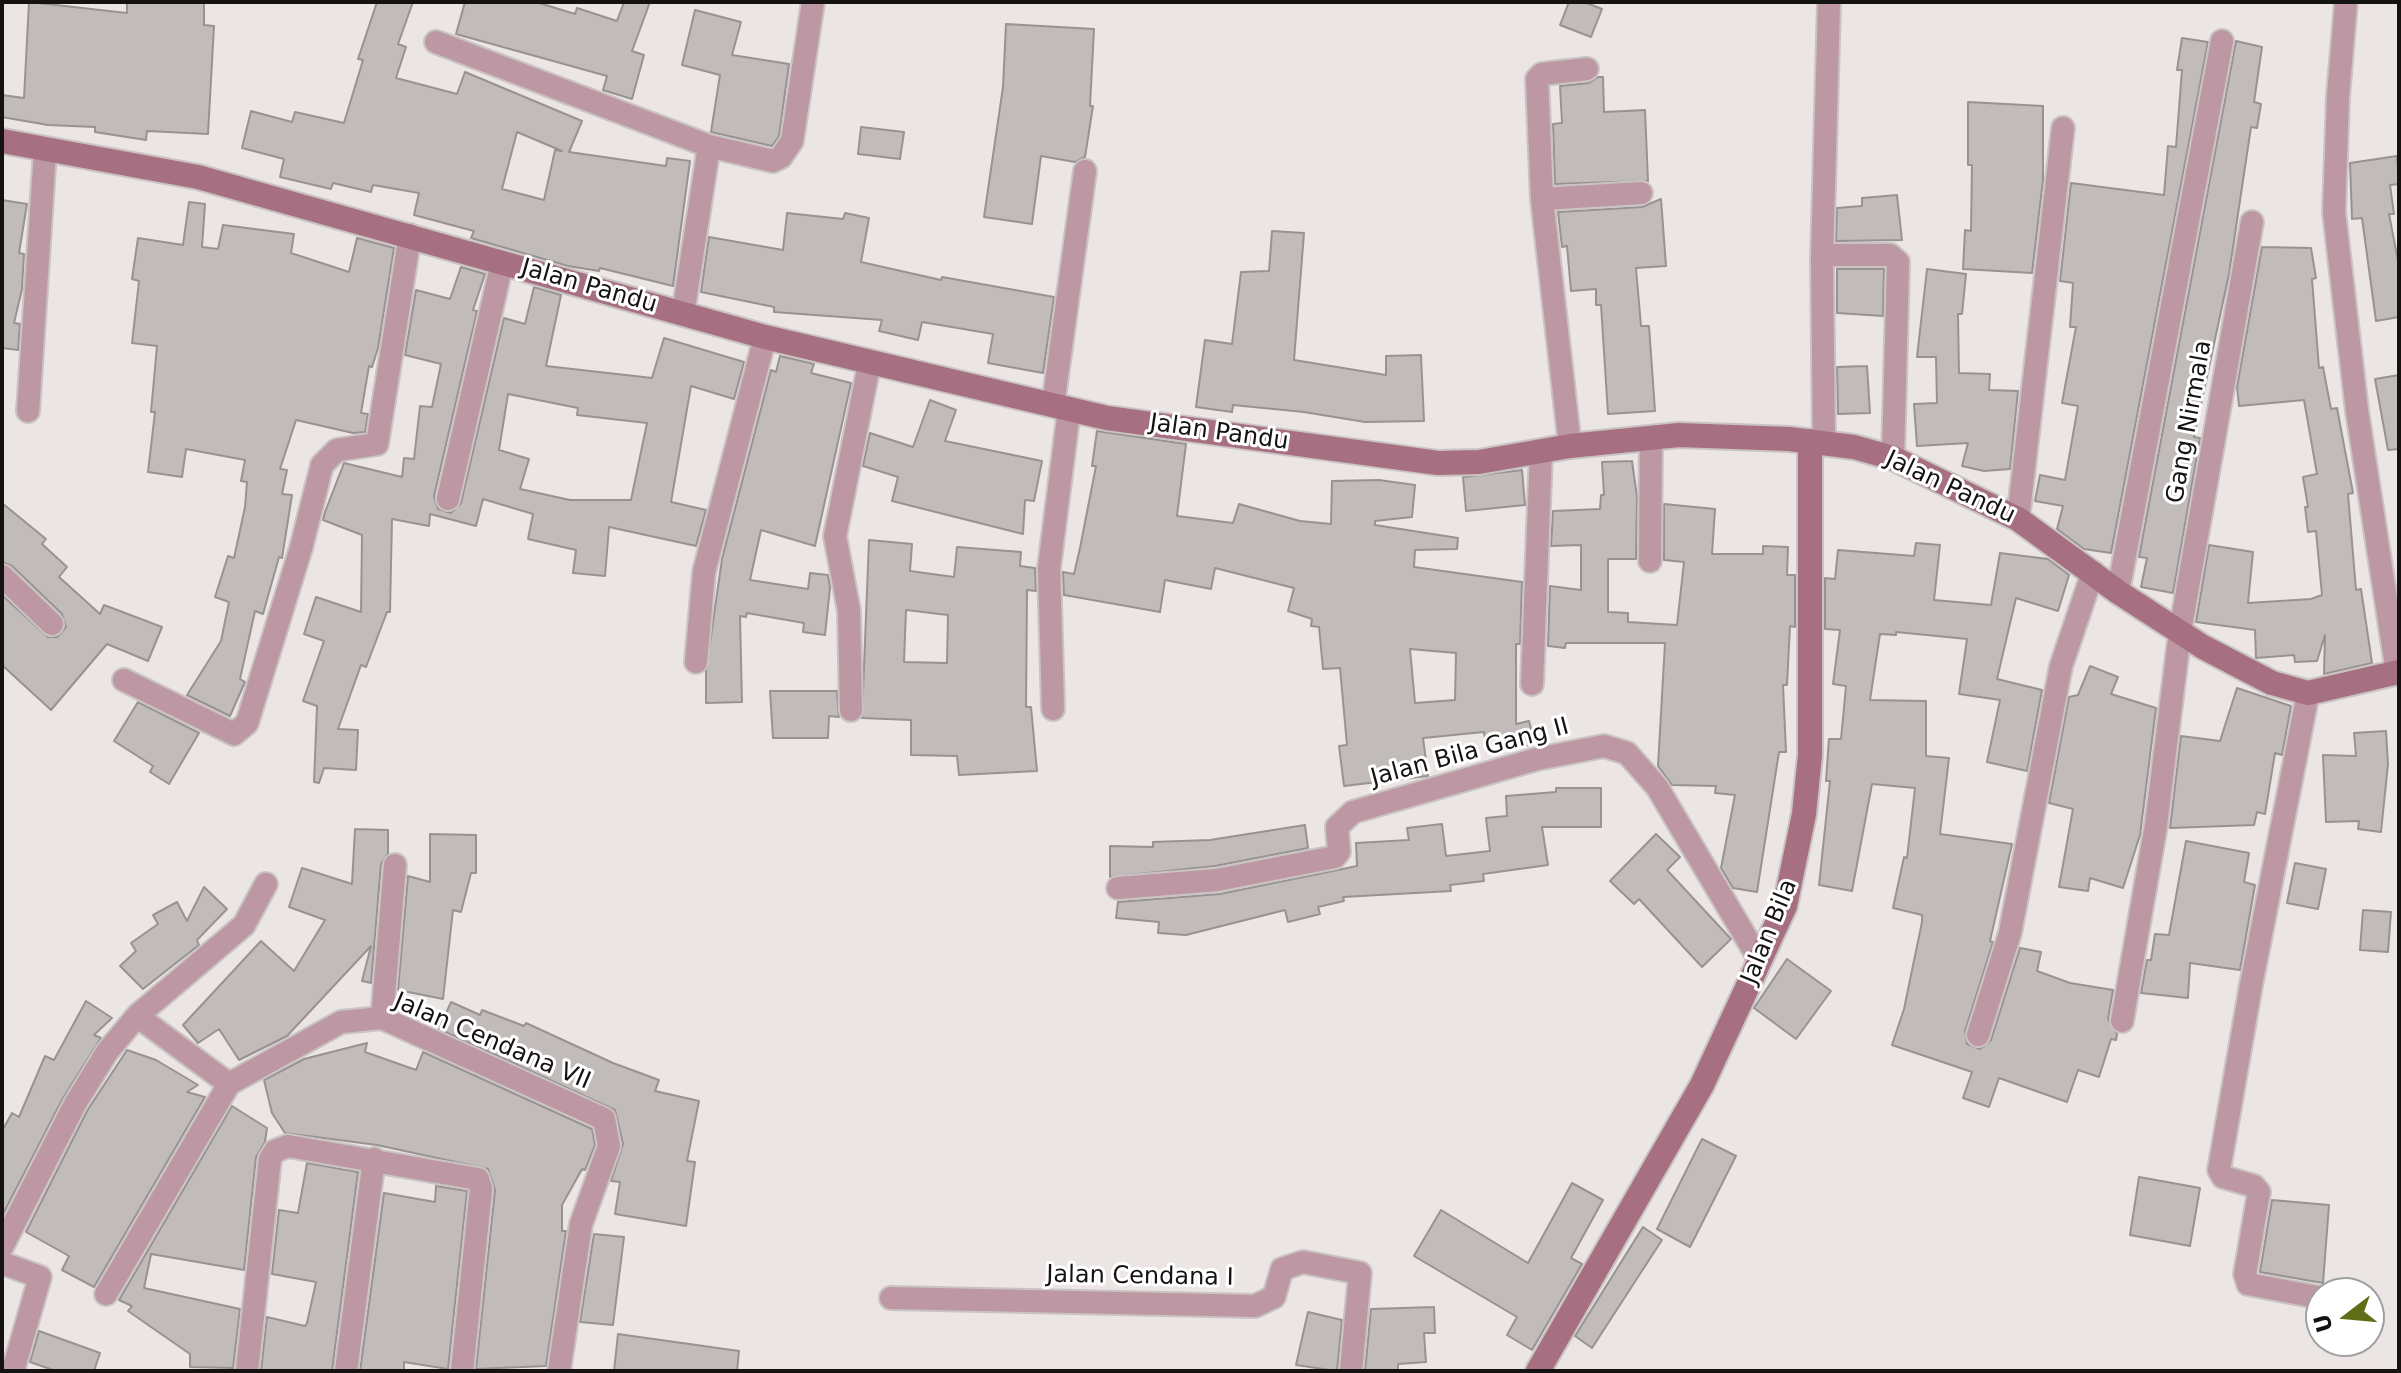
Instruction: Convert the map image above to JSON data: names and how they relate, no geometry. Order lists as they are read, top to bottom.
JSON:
{
  "streets": {
    "main road": ["Jalan Pandu", "Jalan Bila"],
    "street": [
      "Gang Nirmala",
      "Jalan Bila Gang II",
      "Jalan Cendana VII",
      "Jalan Cendana I"
    ]
  },
  "crossings": [
    ["Jalan Pandu", "Gang Nirmala"],
    ["Jalan Pandu", "Jalan Bila"],
    ["Jalan Bila Gang II", "Jalan Bila"]
  ],
  "north": "left"
}
